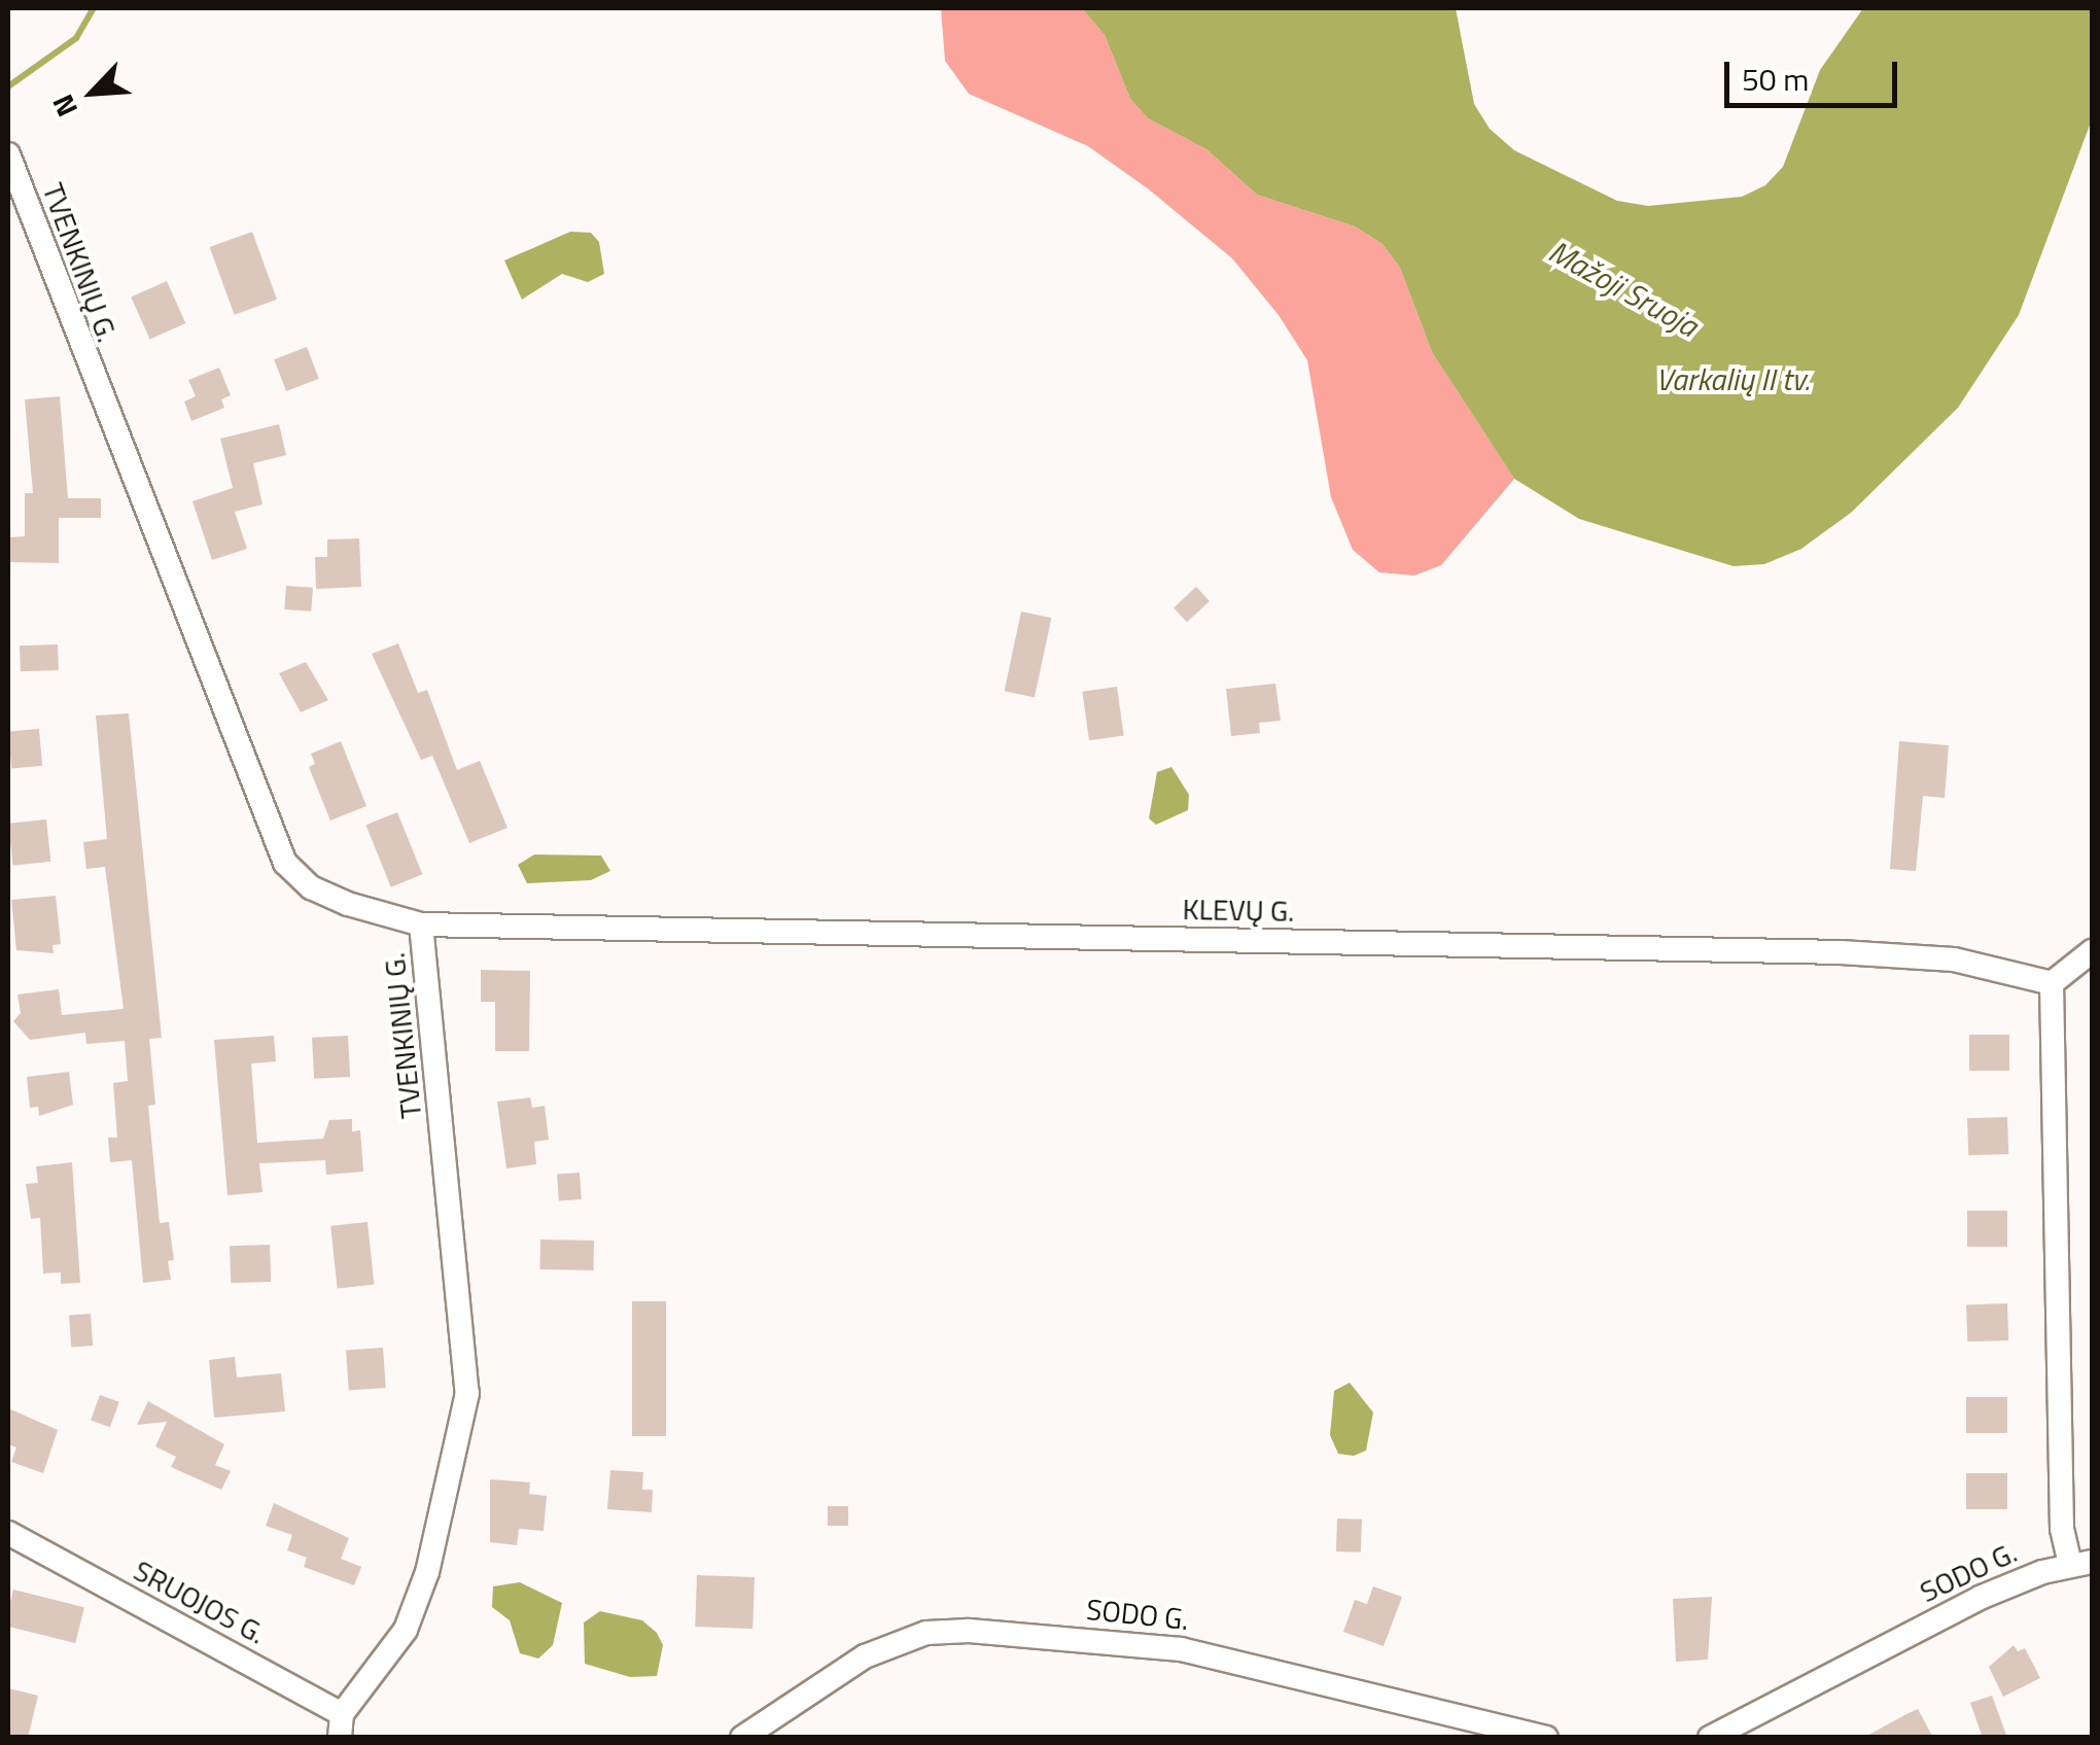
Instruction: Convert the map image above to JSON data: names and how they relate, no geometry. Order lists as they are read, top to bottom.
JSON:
{
  "streets": {
    "street": [
      "TVENKINIŲ G.",
      "KLEVŲ G.",
      "SODO G.",
      "SRUOJOS G."
    ]
  },
  "crossings": [
    ["TVENKINIŲ G.", "KLEVŲ G."],
    ["TVENKINIŲ G.", "SRUOJOS G."]
  ],
  "water": ["Mažoji Sruoja", "Varkalių II tv."],
  "scale_bar": "50 m",
  "north": "bottom left"
}
